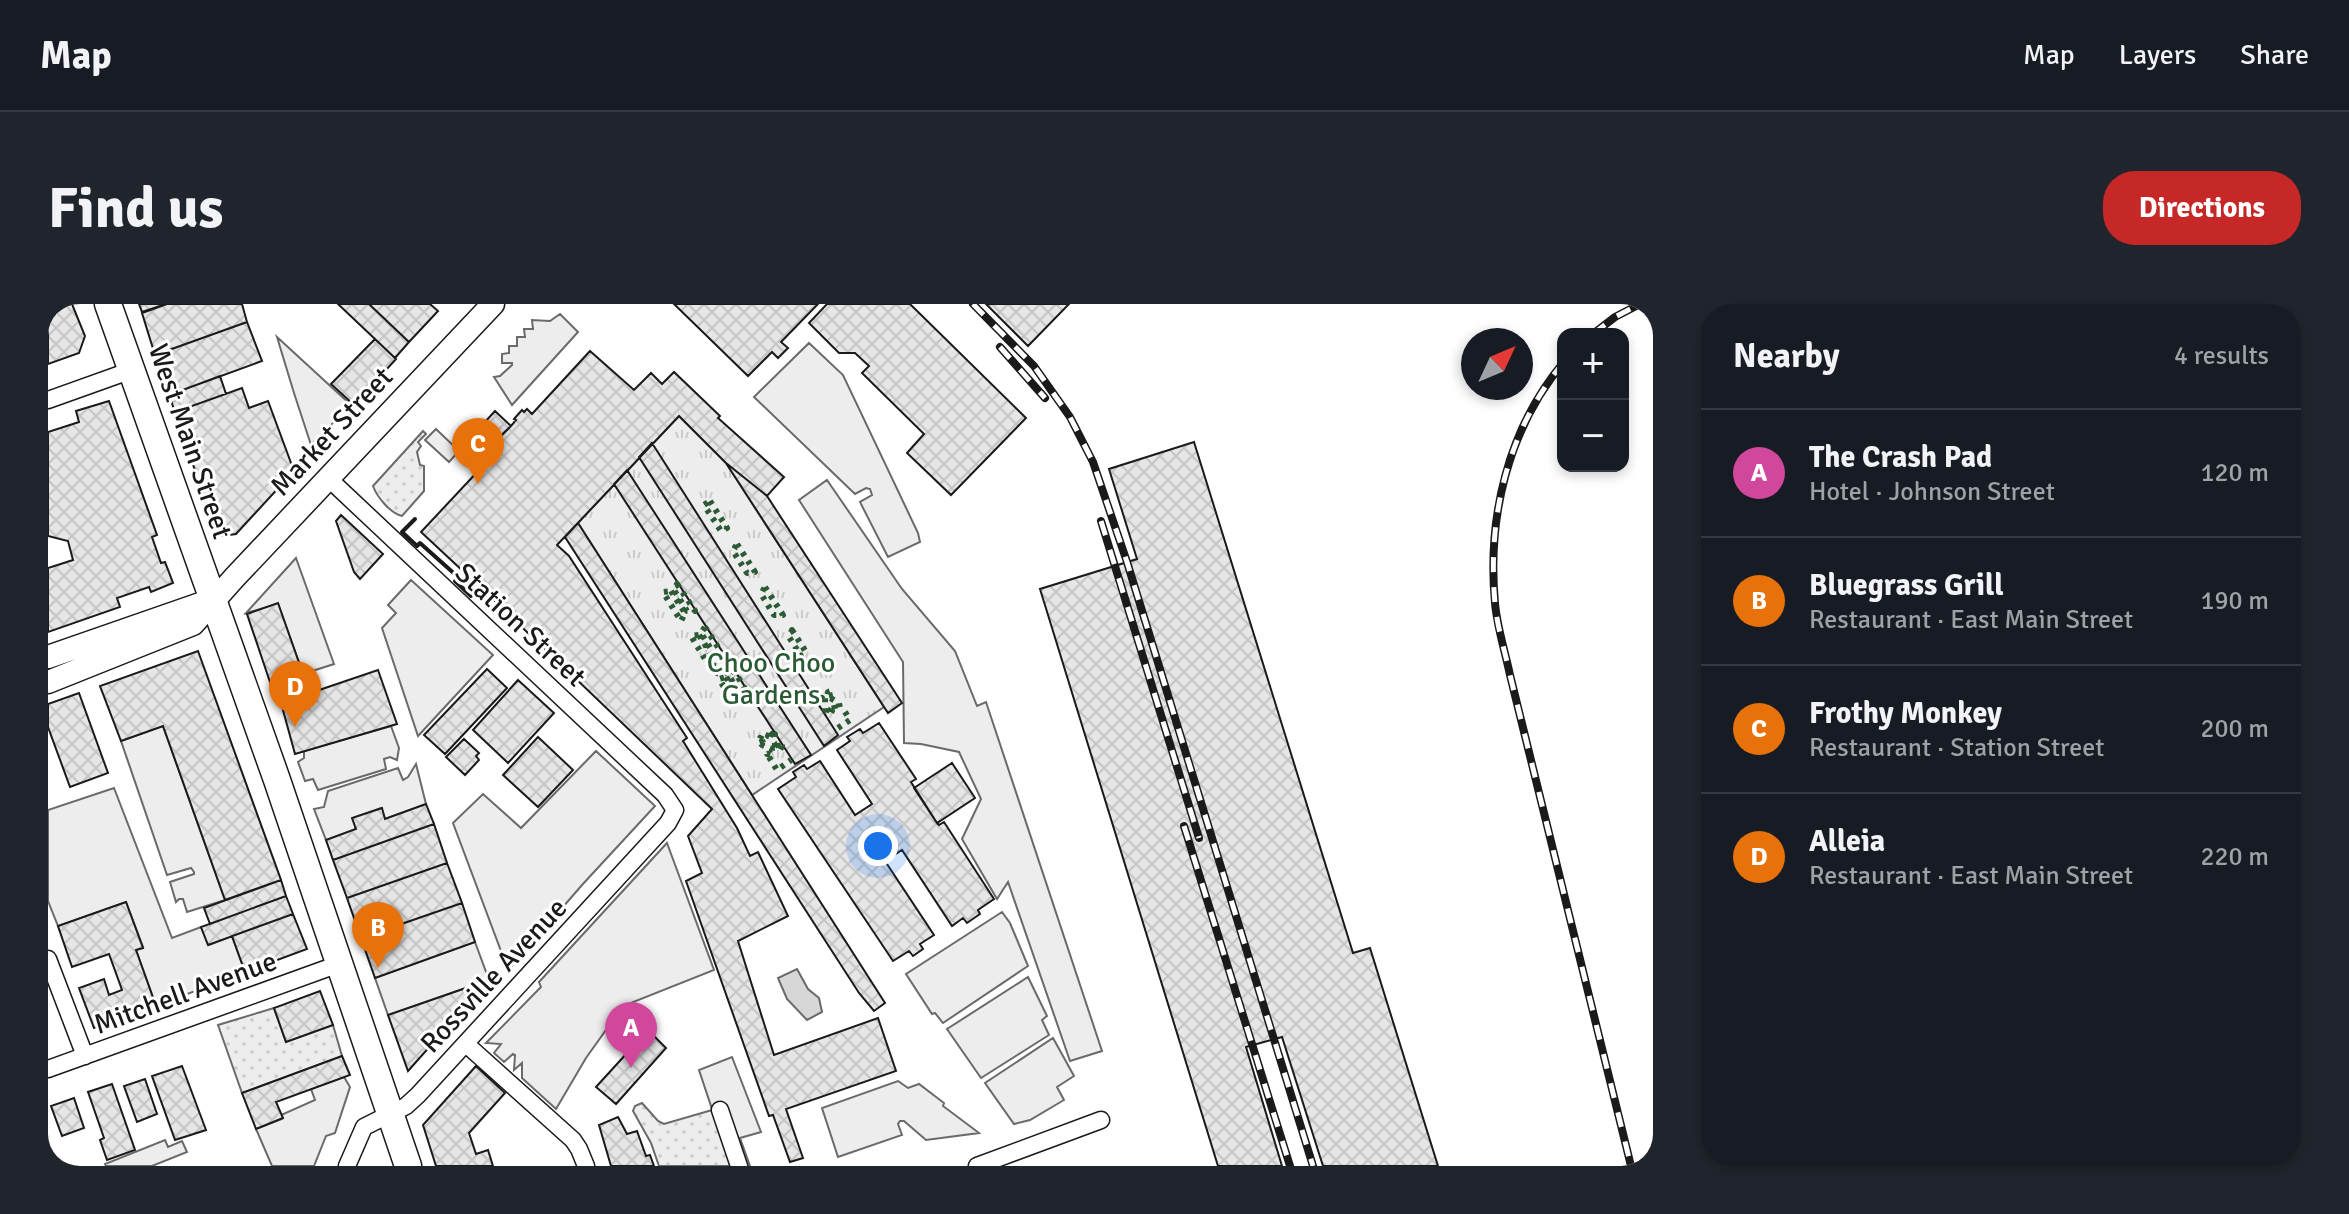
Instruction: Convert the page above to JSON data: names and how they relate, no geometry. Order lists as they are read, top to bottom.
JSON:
{
  "streets": {
    "main road": ["Market Street", "West Main Street"],
    "street": ["Station Street", "Rossville Avenue", "Mitchell Avenue"]
  },
  "crossings": [
    ["Market Street", "West Main Street"],
    ["Market Street", "Station Street"],
    ["West Main Street", "Rossville Avenue"],
    ["West Main Street", "Mitchell Avenue"],
    ["Station Street", "Rossville Avenue"]
  ],
  "parks": ["Choo Choo Gardens"],
  "north": "top right",
  "page": {
    "header": "Map",
    "nav": ["Map", "Layers", "Share"],
    "buttons": "Directions",
    "title": "Find us",
    "heading": ["Nearby", "4 results"],
    "map_buttons": ["+", "−"],
    "list": [
      {
        "mark": "A",
        "name": "The Crash Pad",
        "note": "Hotel · Johnson Street",
        "value": "120 m"
      },
      {
        "mark": "B",
        "name": "Bluegrass Grill",
        "note": "Restaurant · East Main Street",
        "value": "190 m"
      },
      {
        "mark": "C",
        "name": "Frothy Monkey",
        "note": "Restaurant · Station Street",
        "value": "200 m"
      },
      {
        "mark": "D",
        "name": "Alleia",
        "note": "Restaurant · East Main Street",
        "value": "220 m"
      }
    ],
    "pins": [
      "C",
      "D",
      "B",
      "A"
    ]
  }
}
